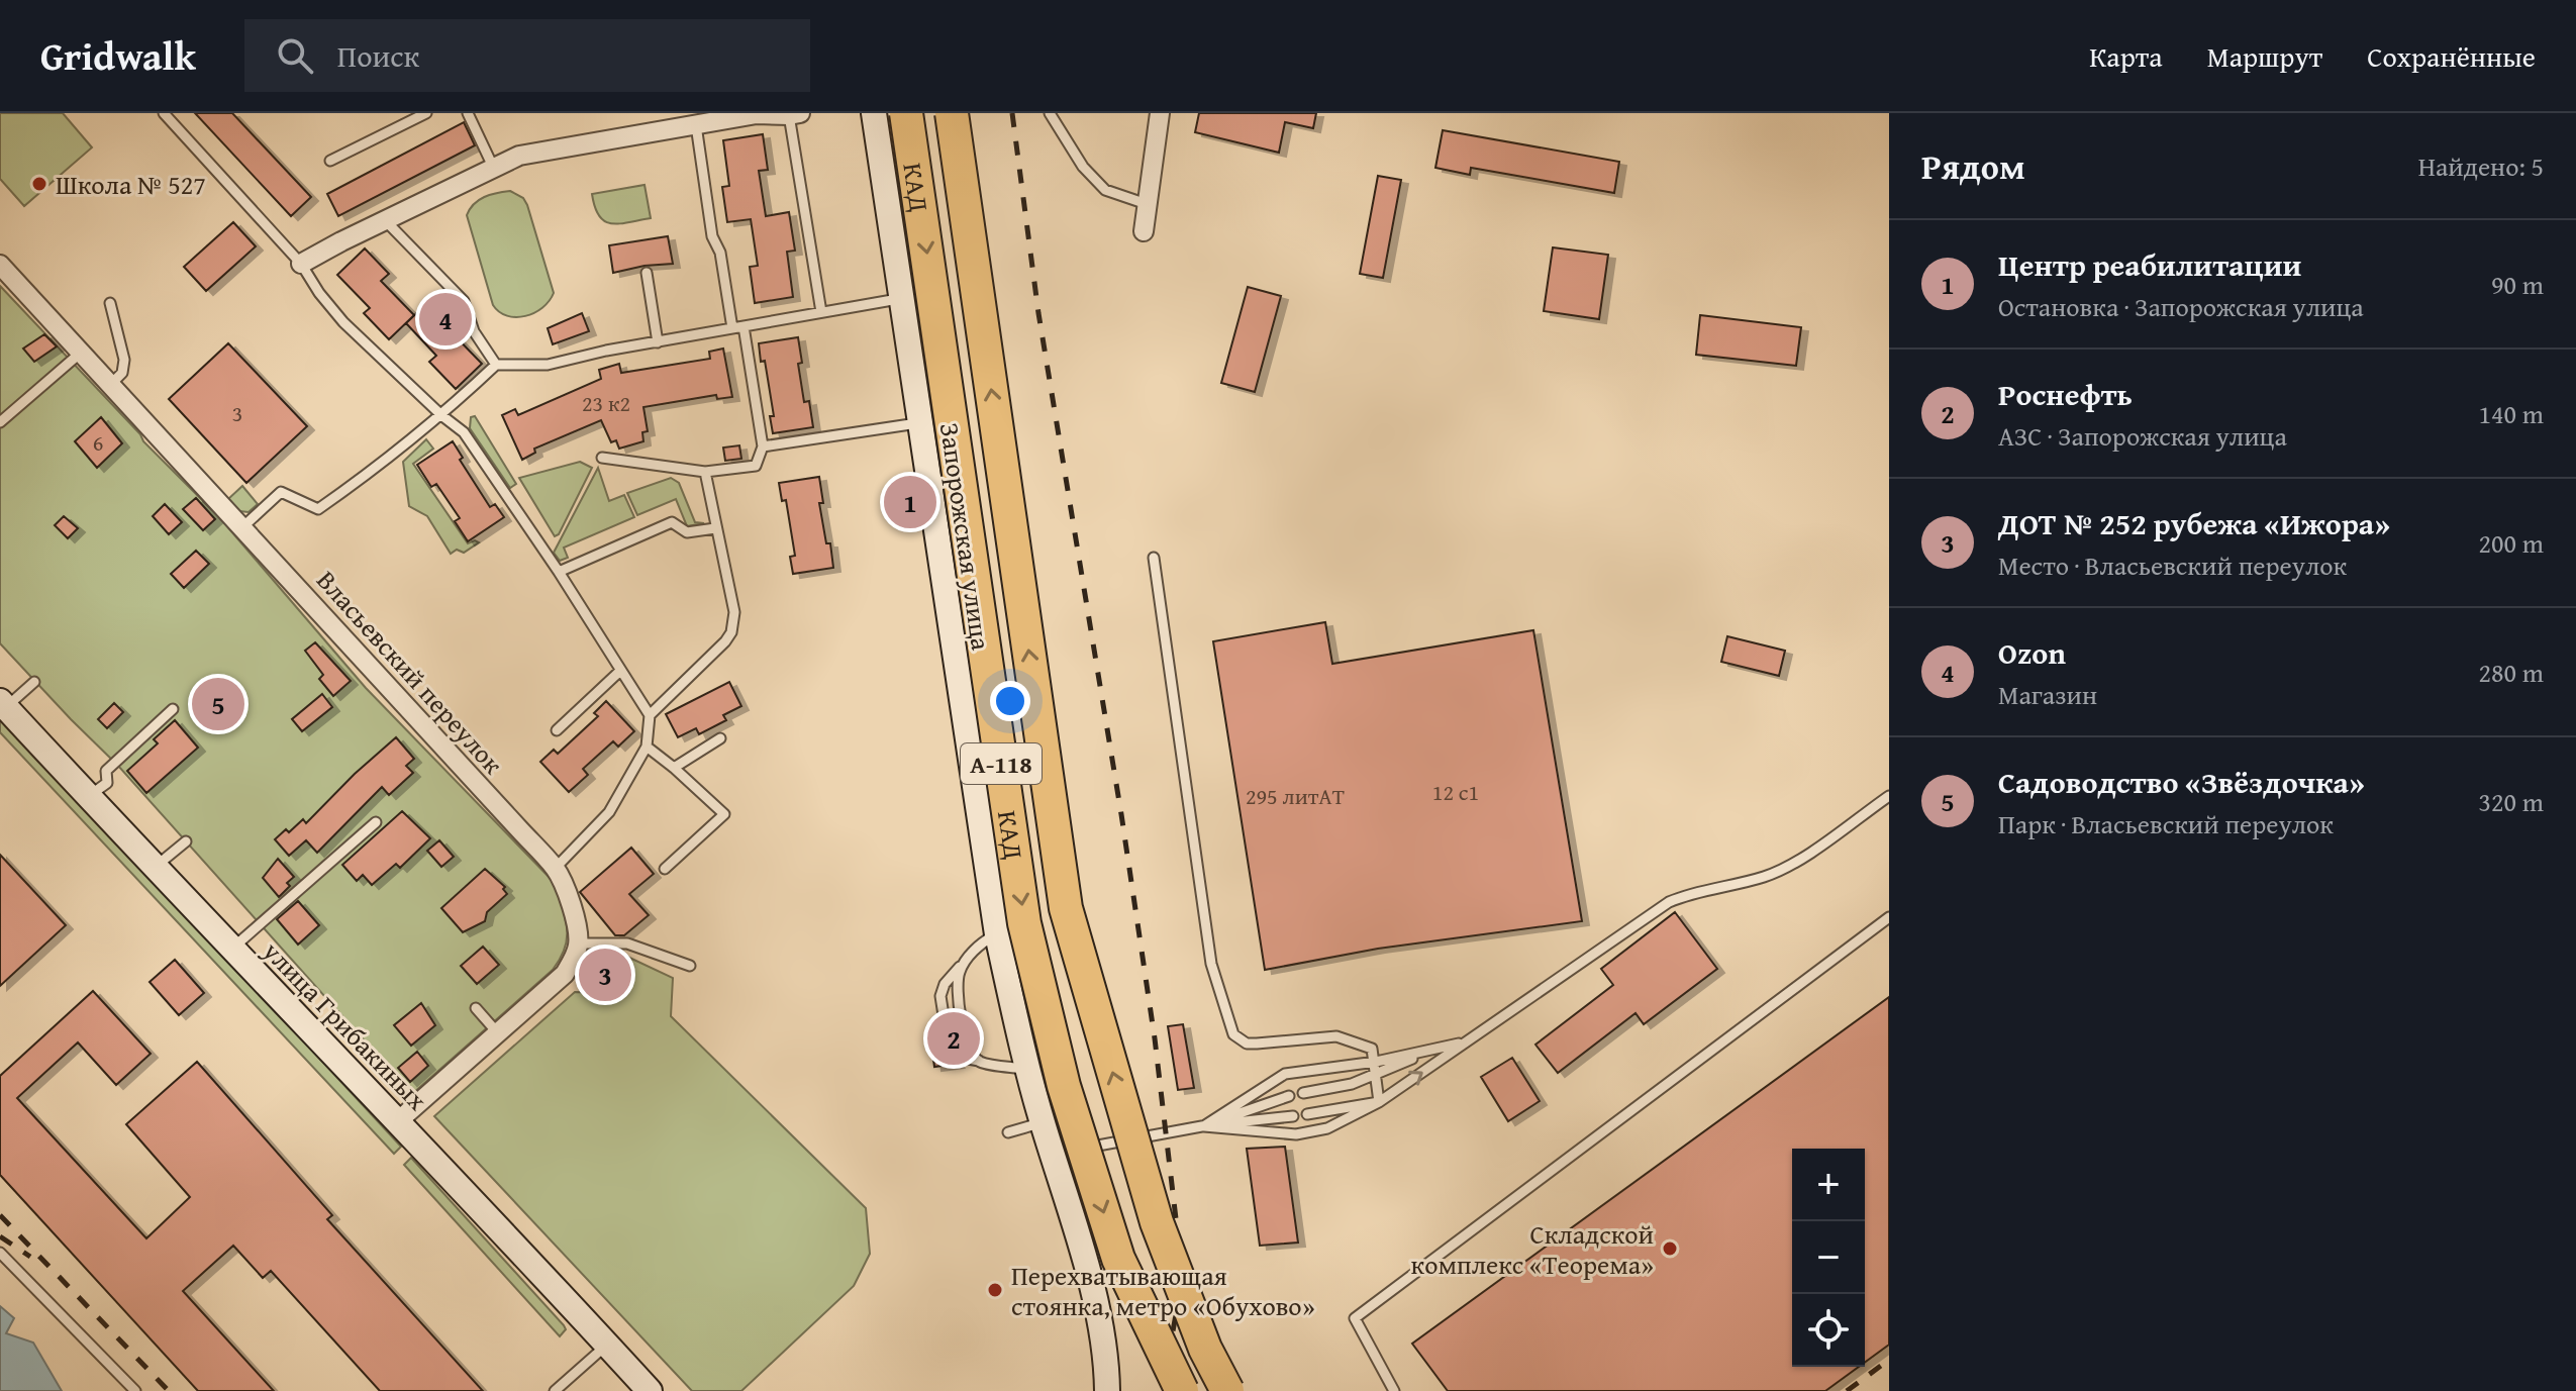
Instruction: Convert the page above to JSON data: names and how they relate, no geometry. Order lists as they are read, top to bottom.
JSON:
{
  "streets": {
    "highway": ["КАД", "А-118"],
    "street": ["Запорожская улица", "Власьевский переулок", "улица Грибакиных"]
  },
  "places": ["Школа № 527", "Складской комплекс «Теорема»", "Перехватывающая стоянка, метро «Обухово»"],
  "house_numbers": [
    "23 к2",
    "3",
    "6",
    "12 с1",
    "295 литАТ"
  ],
  "page": {
    "header": "Gridwalk",
    "search": "Поиск",
    "nav": ["Карта", "Маршрут", "Сохранённые"],
    "heading": ["Рядом", "Найдено: 5"],
    "list": [
      {
        "mark": "1",
        "name": "Центр реабилитации",
        "note": "Остановка · Запорожская улица",
        "value": "90 m"
      },
      {
        "mark": "2",
        "name": "Роснефть",
        "note": "АЗС · Запорожская улица",
        "value": "140 m"
      },
      {
        "mark": "3",
        "name": "ДОТ № 252 рубежа «Ижора»",
        "note": "Место · Власьевский переулок",
        "value": "200 m"
      },
      {
        "mark": "4",
        "name": "Ozon",
        "note": "Магазин",
        "value": "280 m"
      },
      {
        "mark": "5",
        "name": "Садоводство «Звёздочка»",
        "note": "Парк · Власьевский переулок",
        "value": "320 m"
      }
    ],
    "pins": [
      "4",
      "1",
      "5",
      "3",
      "2"
    ],
    "map_buttons": ["+", "−"]
  }
}
